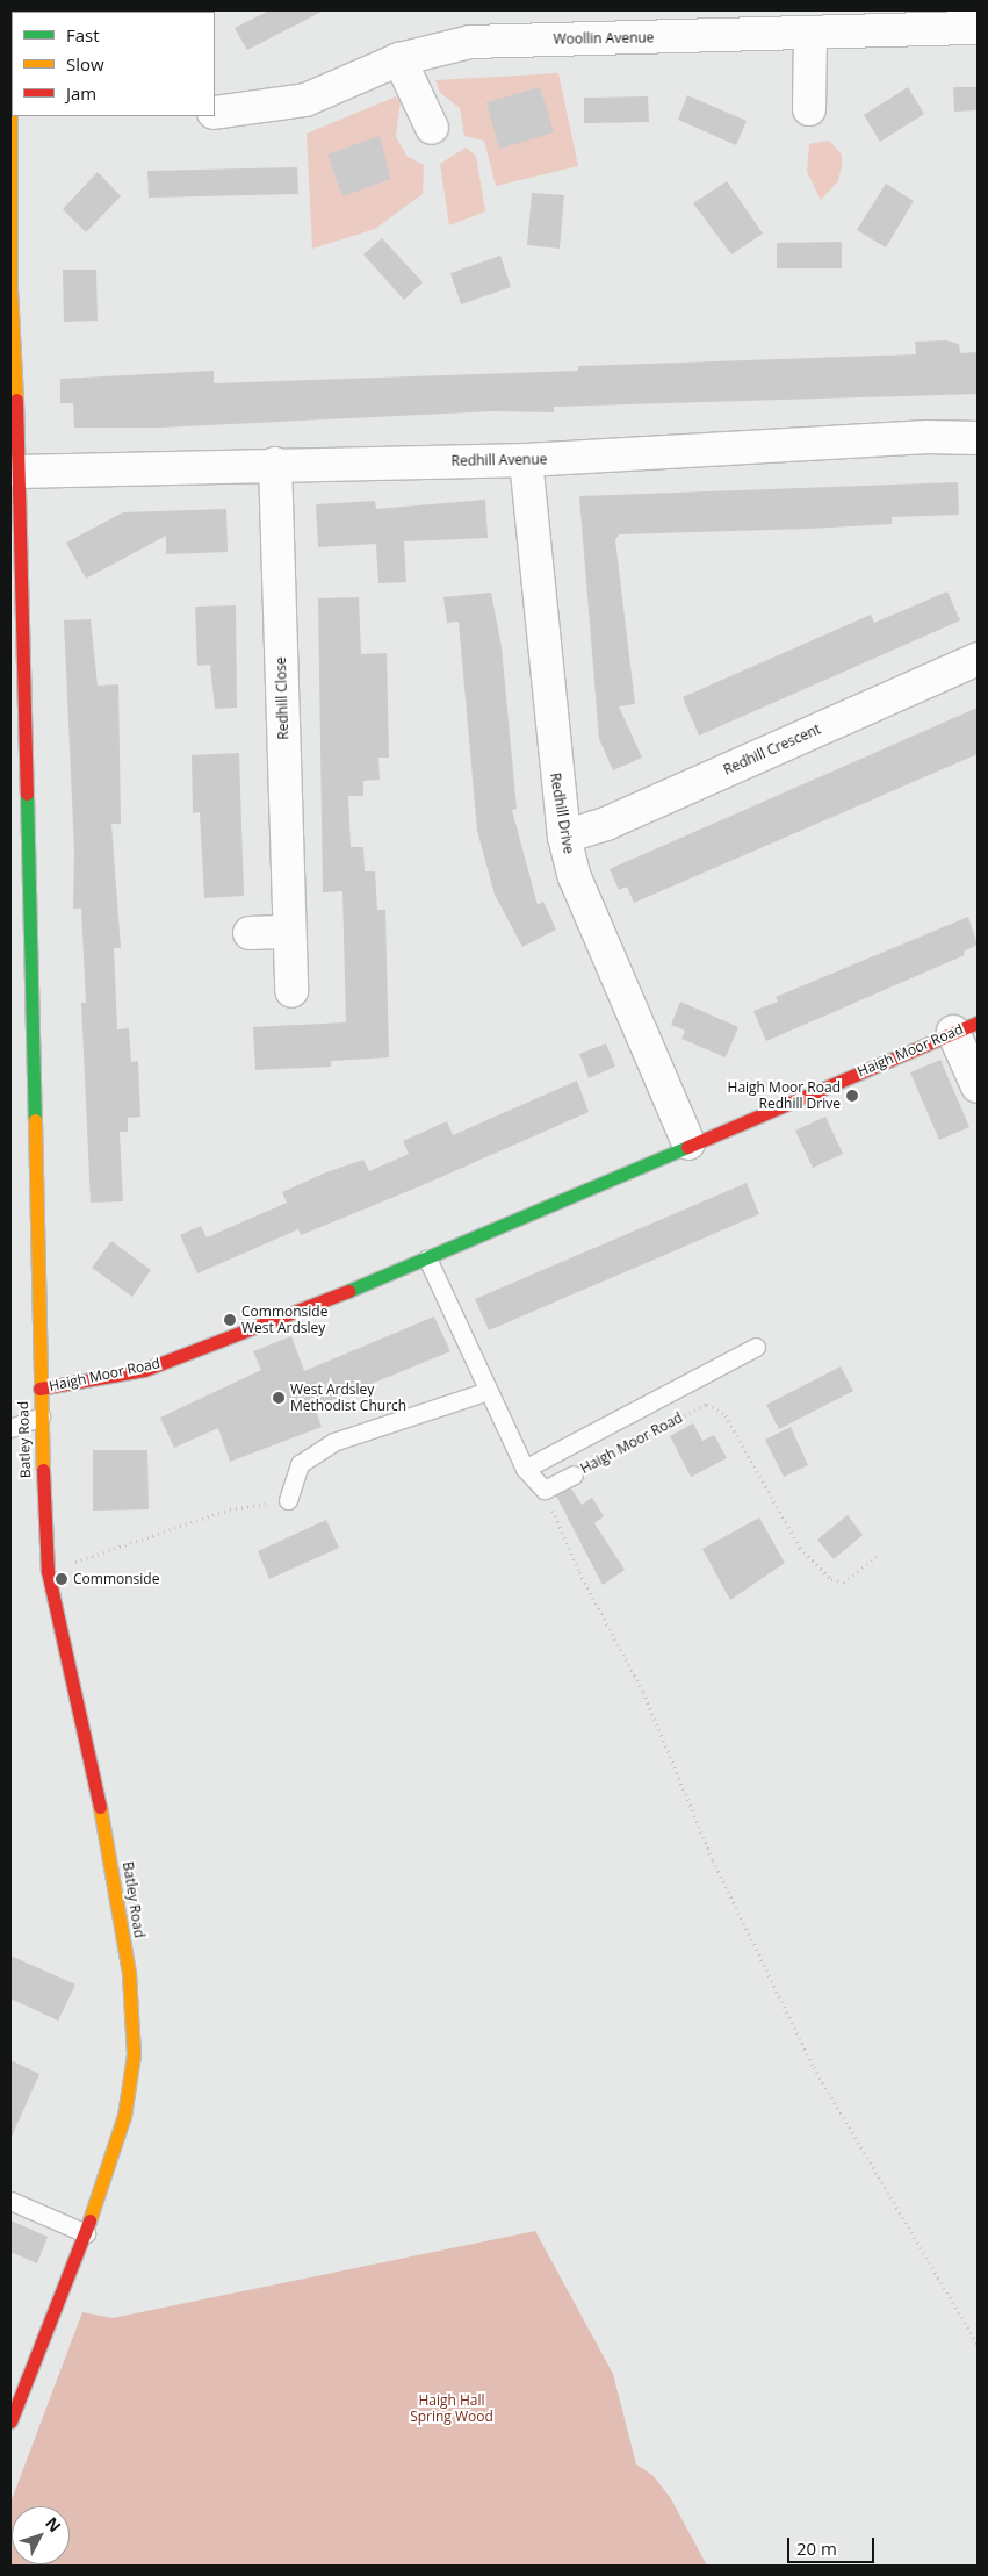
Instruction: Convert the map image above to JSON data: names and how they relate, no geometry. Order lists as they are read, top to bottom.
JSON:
{
  "streets": {
    "street": [
      "Woollin Avenue",
      "Redhill Avenue",
      "Redhill Close",
      "Redhill Crescent",
      "Redhill Drive",
      "Haigh Moor Road",
      "Batley Road"
    ]
  },
  "crossings": [
    ["Redhill Avenue", "Redhill Close"],
    ["Redhill Avenue", "Redhill Drive"],
    ["Redhill Avenue", "Batley Road"],
    ["Redhill Crescent", "Redhill Drive"],
    ["Redhill Drive", "Haigh Moor Road"],
    ["Haigh Moor Road", "Batley Road"]
  ],
  "parks": ["Haigh Hall Spring Wood"],
  "places": [
    "Haigh Moor Road Redhill Drive",
    "Commonside West Ardsley",
    "West Ardsley Methodist Church",
    "Commonside"
  ],
  "legend": ["Fast", "Slow", "Jam"],
  "scale_bar": "20 m",
  "north": "top right"
}
